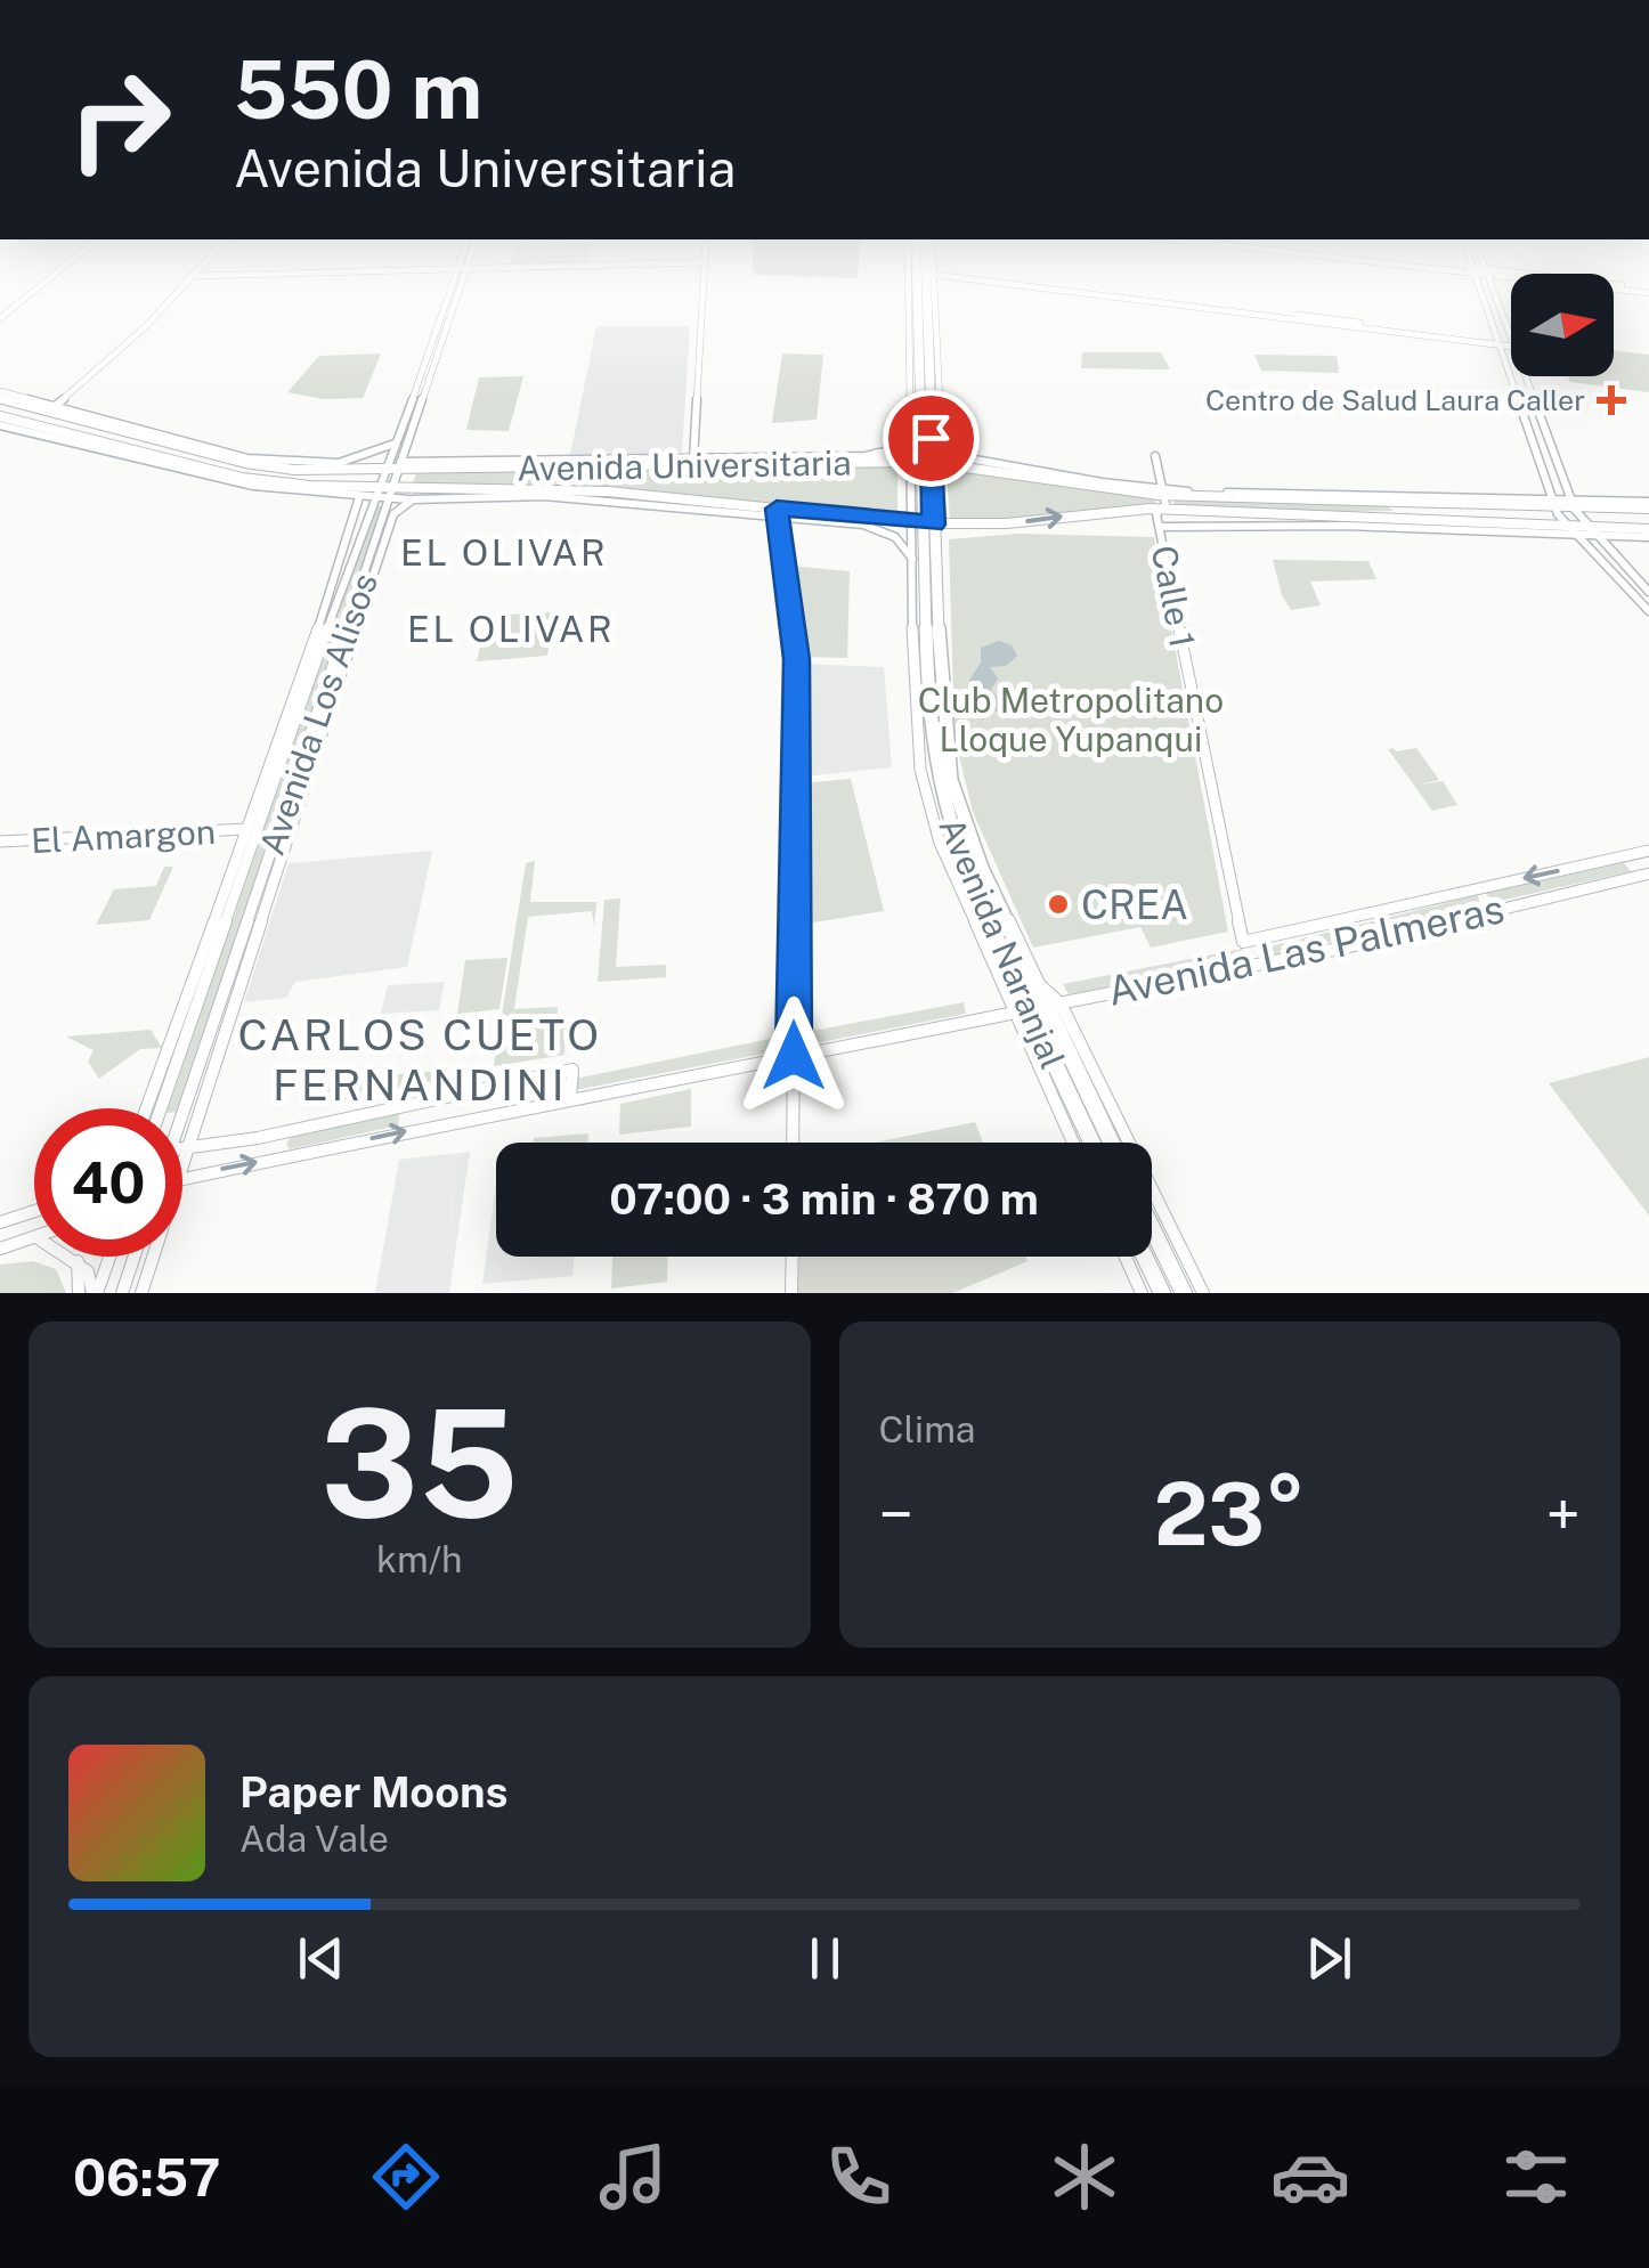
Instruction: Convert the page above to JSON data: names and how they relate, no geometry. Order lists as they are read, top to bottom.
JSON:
{
  "streets": {
    "highway": ["Avenida Naranjal"],
    "main road": [
      "Avenida Universitaria",
      "Calle 1",
      "Avenida Los Alisos",
      "El Amargon",
      "Avenida Las Palmeras"
    ]
  },
  "crossings": [
    ["Avenida Universitaria", "Calle 1"],
    ["Avenida Universitaria", "Avenida Los Alisos"],
    ["Avenida Universitaria", "Avenida Naranjal"],
    ["Calle 1", "Avenida Las Palmeras"],
    ["Avenida Los Alisos", "El Amargon"],
    ["Avenida Naranjal", "Avenida Las Palmeras"]
  ],
  "districts": ["EL OLIVAR", "EL OLIVAR", "CARLOS CUETO FERNANDINI"],
  "parks": ["Club Metropolitano Lloque Yupanqui"],
  "places": {
    "health": ["Centro de Salud Laura Caller"],
    "other": ["CREA"]
  },
  "north": "right",
  "page": {
    "turn": ["550 m", "Avenida Universitaria"],
    "limit": "40",
    "trip": "07:00 · 3 min · 870 m",
    "tile": [
      ["35", "km/h"],
      "Clima"
    ],
    "heat": ["−", "23°", "+"],
    "song": ["Paper Moons", "Ada Vale"],
    "tabs": "06:57"
  }
}
